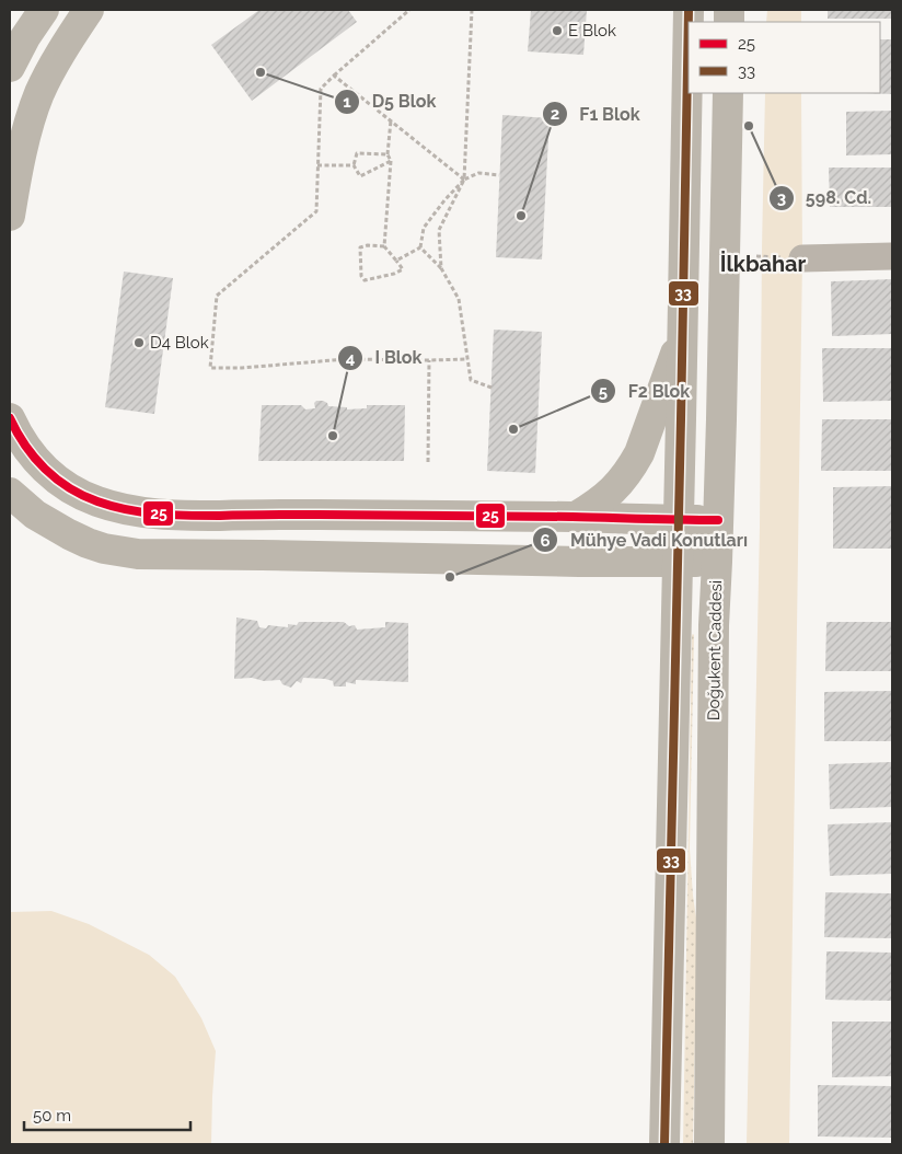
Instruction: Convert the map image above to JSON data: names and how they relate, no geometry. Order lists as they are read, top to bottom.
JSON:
{
  "streets": {
    "main road": ["Doğukent Caddesi"]
  },
  "districts": ["İlkbahar"],
  "places": [
    "E Blok",
    "D5 Blok",
    "598. Cd.",
    "F1 Blok",
    "D4 Blok",
    "F2 Blok",
    "I Blok",
    "Mühye Vadi Konutları"
  ],
  "lines": ["transit line 33", "transit line 25"],
  "legend": ["25", "33"],
  "scale_bar": "50 m"
}
